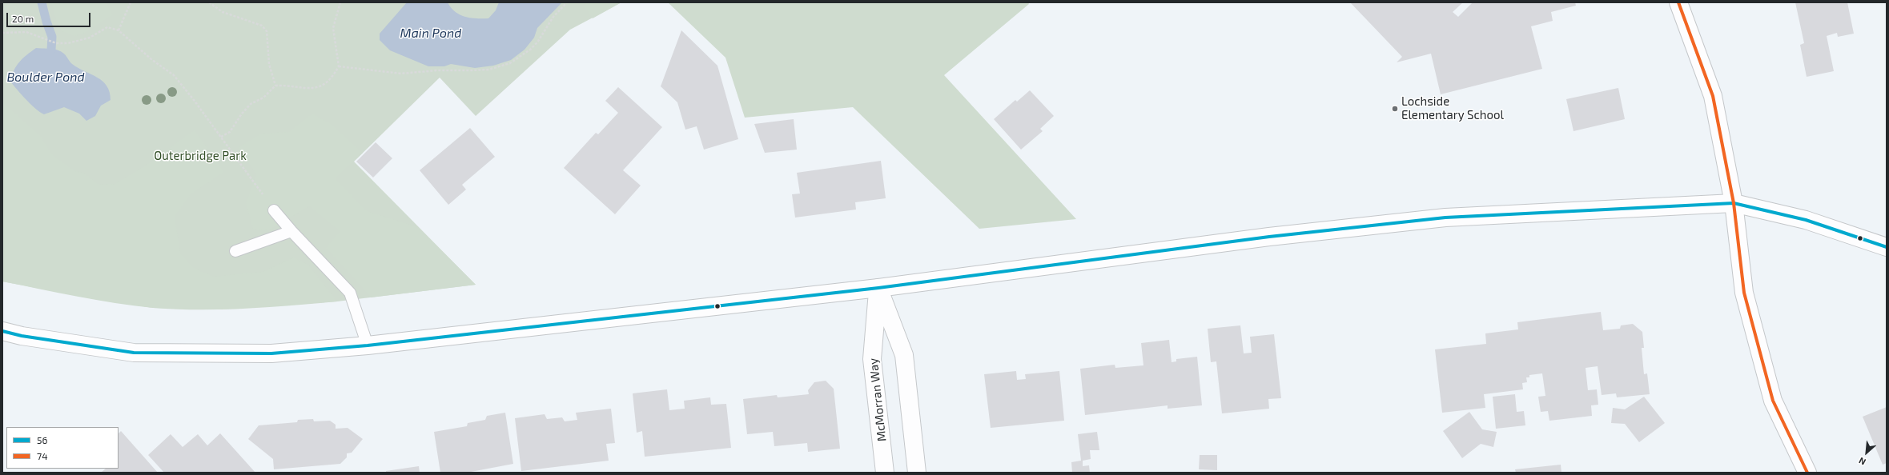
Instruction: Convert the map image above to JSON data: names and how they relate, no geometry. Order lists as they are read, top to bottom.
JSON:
{
  "streets": {
    "main road": ["McMorran Way"]
  },
  "water": ["Main Pond", "Boulder Pond"],
  "parks": ["Outerbridge Park"],
  "places": ["Lochside Elementary School"],
  "lines": ["transit line 74", "transit line 56"],
  "legend": ["56", "74"],
  "scale_bar": "20 m",
  "north": "bottom left"
}
